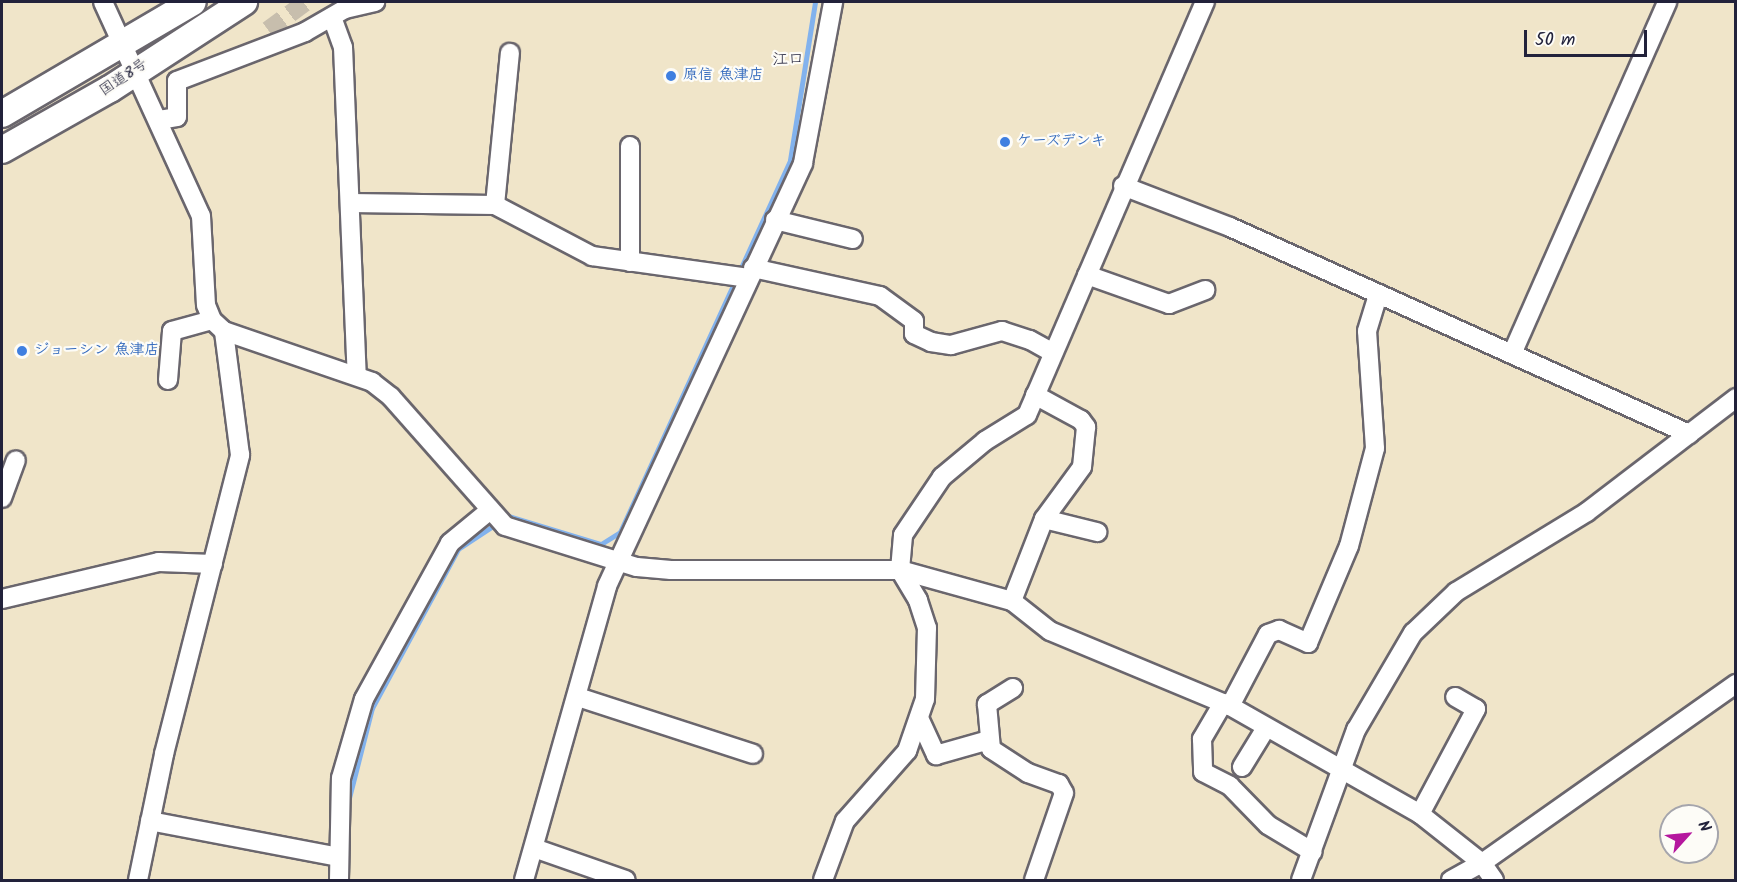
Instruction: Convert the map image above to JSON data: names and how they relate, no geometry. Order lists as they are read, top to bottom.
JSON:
{
  "streets": {
    "highway": ["国道8号"]
  },
  "districts": ["江口"],
  "places": ["原信 魚津店", "ケーズデンキ", "ジョーシン 魚津店"],
  "scale_bar": "50 m",
  "north": "top right"
}
